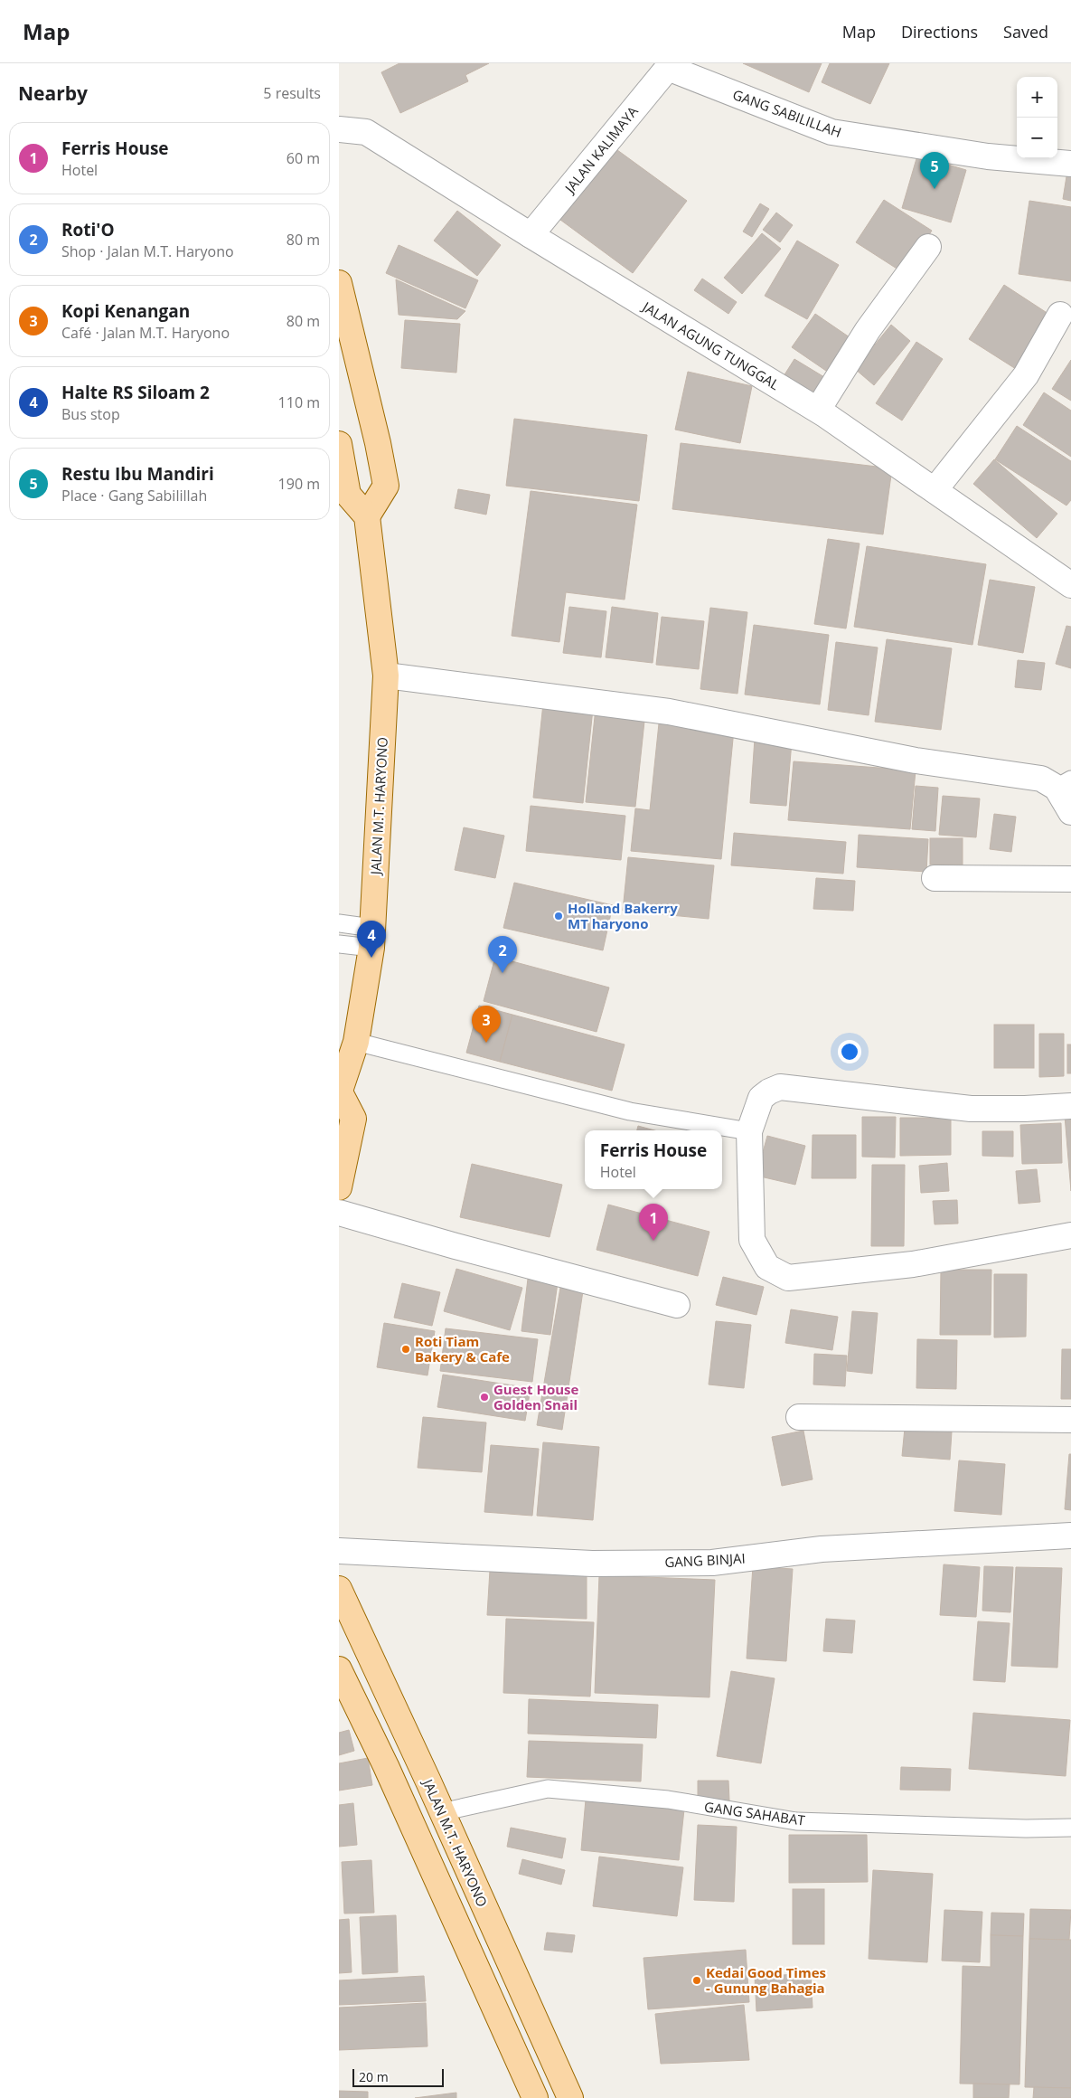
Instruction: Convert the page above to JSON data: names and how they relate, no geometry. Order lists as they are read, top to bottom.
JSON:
{
  "streets": {
    "main road": ["JALAN M.T. HARYONO"],
    "street": [
      "GANG SABILILLAH",
      "JALAN KALIMAYA",
      "JALAN AGUNG TUNGGAL",
      "GANG BINJAI"
    ],
    "lane": ["GANG SAHABAT"]
  },
  "crossings": [
    ["GANG SABILILLAH", "JALAN KALIMAYA"],
    ["JALAN KALIMAYA", "JALAN AGUNG TUNGGAL"],
    ["JALAN M.T. HARYONO", "GANG SAHABAT"]
  ],
  "places": [
    "Holland Bakerry MT haryono",
    "Roti Tiam Bakery & Cafe",
    "Guest House Golden Snail",
    "Kedai Good Times - Gunung Bahagia"
  ],
  "scale_bar": "20 m",
  "page": {
    "header": "Map",
    "nav": ["Map", "Directions", "Saved"],
    "heading": ["Nearby", "5 results"],
    "map_buttons": ["+", "−"],
    "list": [
      {
        "mark": "1",
        "name": "Ferris House",
        "note": "Hotel",
        "value": "60 m"
      },
      {
        "mark": "2",
        "name": "Roti'O",
        "note": "Shop · Jalan M.T. Haryono",
        "value": "80 m"
      },
      {
        "mark": "3",
        "name": "Kopi Kenangan",
        "note": "Café · Jalan M.T. Haryono",
        "value": "80 m"
      },
      {
        "mark": "4",
        "name": "Halte RS Siloam 2",
        "note": "Bus stop",
        "value": "110 m"
      },
      {
        "mark": "5",
        "name": "Restu Ibu Mandiri",
        "note": "Place · Gang Sabilillah",
        "value": "190 m"
      }
    ],
    "pins": [
      "5",
      "4",
      "2",
      "3",
      "1"
    ],
    "popup": ["Ferris House", "Hotel"],
    "scale": "20 m"
  }
}
